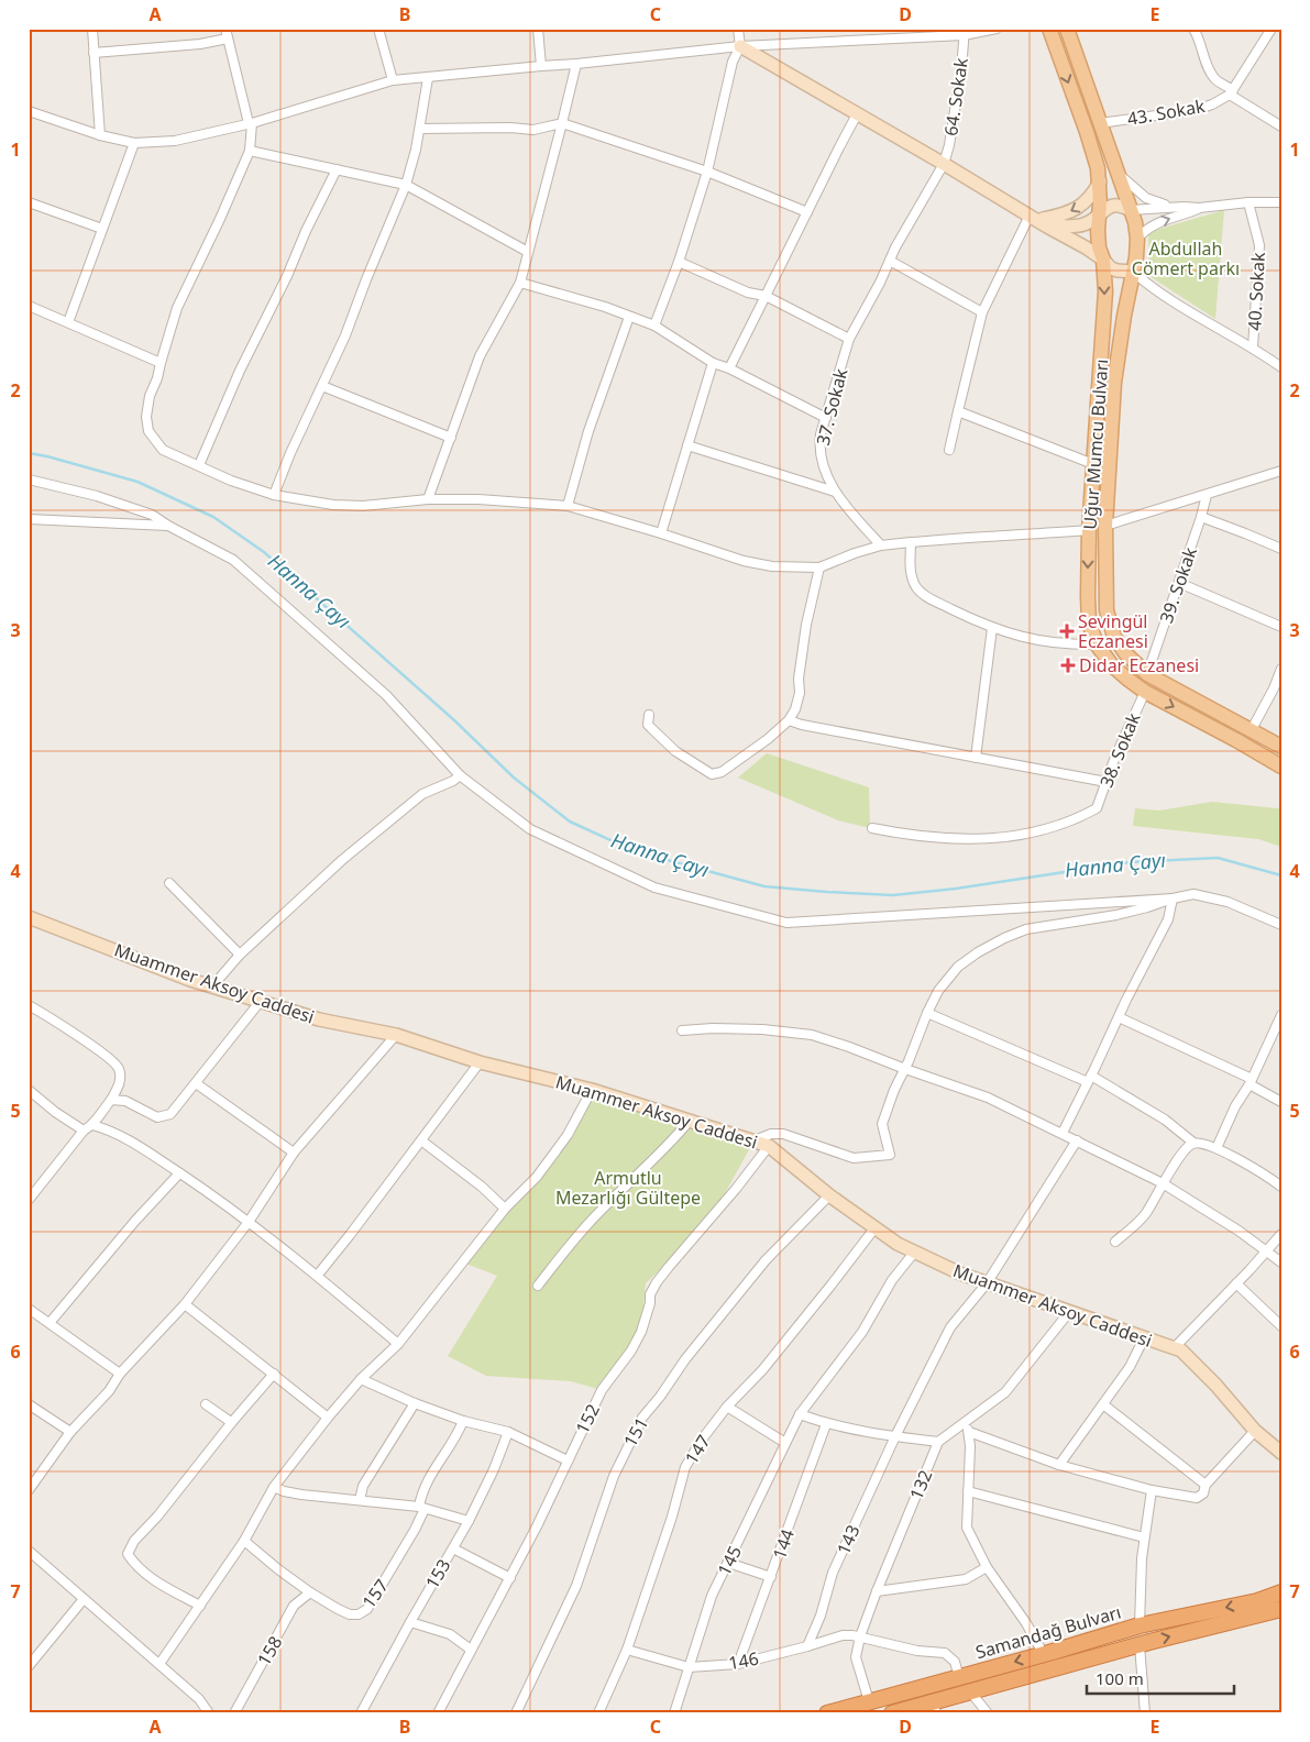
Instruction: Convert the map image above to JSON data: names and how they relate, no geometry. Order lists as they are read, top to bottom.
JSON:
{
  "streets": {
    "highway": ["Samandağ Bulvarı"],
    "main road": ["Uğur Mumcu Bulvarı"],
    "street": [
      "64. Sokak",
      "43. Sokak",
      "40. Sokak",
      "37. Sokak",
      "39. Sokak",
      "38. Sokak",
      "Muammer Aksoy Caddesi",
      "152",
      "151",
      "147",
      "132",
      "143",
      "144",
      "145",
      "153",
      "157",
      "158",
      "146"
    ]
  },
  "crossings": [
    ["64. Sokak", "37. Sokak"],
    ["43. Sokak", "Uğur Mumcu Bulvarı"],
    ["Uğur Mumcu Bulvarı", "39. Sokak"],
    ["Uğur Mumcu Bulvarı", "38. Sokak"],
    ["Muammer Aksoy Caddesi", "152"],
    ["Muammer Aksoy Caddesi", "151"],
    ["Muammer Aksoy Caddesi", "147"],
    ["Muammer Aksoy Caddesi", "143"],
    ["Muammer Aksoy Caddesi", "145"],
    ["147", "146"],
    ["132", "Samandağ Bulvarı"],
    ["132", "146"],
    ["143", "146"],
    ["144", "146"],
    ["145", "146"],
    ["157", "158"],
    ["Samandağ Bulvarı", "146"]
  ],
  "water": ["Hanna Çayı"],
  "parks": ["Abdullah Cömert parkı", "Armutlu Mezarlığı Gültepe"],
  "places": {
    "health": ["Sevingül Eczanesi", "Didar Eczanesi"]
  },
  "scale_bar": "100 m",
  "grid": {
    "columns": [
      "A",
      "B",
      "C",
      "D",
      "E"
    ],
    "rows": [
      "1",
      "2",
      "3",
      "4",
      "5",
      "6",
      "7"
    ]
  }
}
